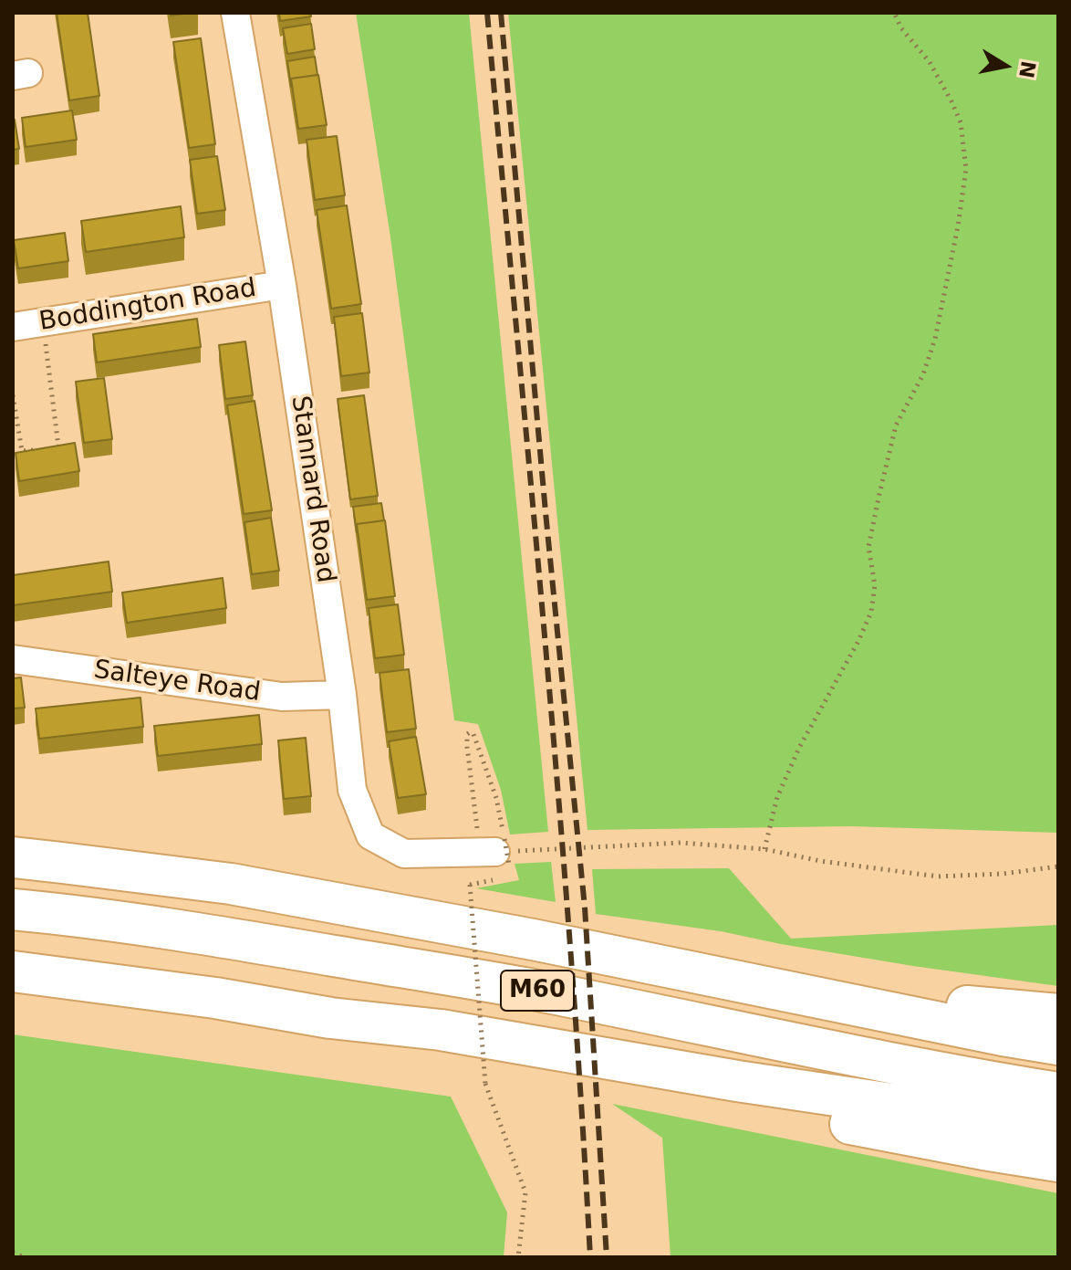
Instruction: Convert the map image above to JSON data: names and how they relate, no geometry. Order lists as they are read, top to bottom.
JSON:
{
  "streets": {
    "highway": ["M60"],
    "street": ["Boddington Road", "Stannard Road", "Salteye Road"]
  },
  "crossings": [
    ["Boddington Road", "Stannard Road"],
    ["Stannard Road", "Salteye Road"]
  ],
  "north": "right"
}
